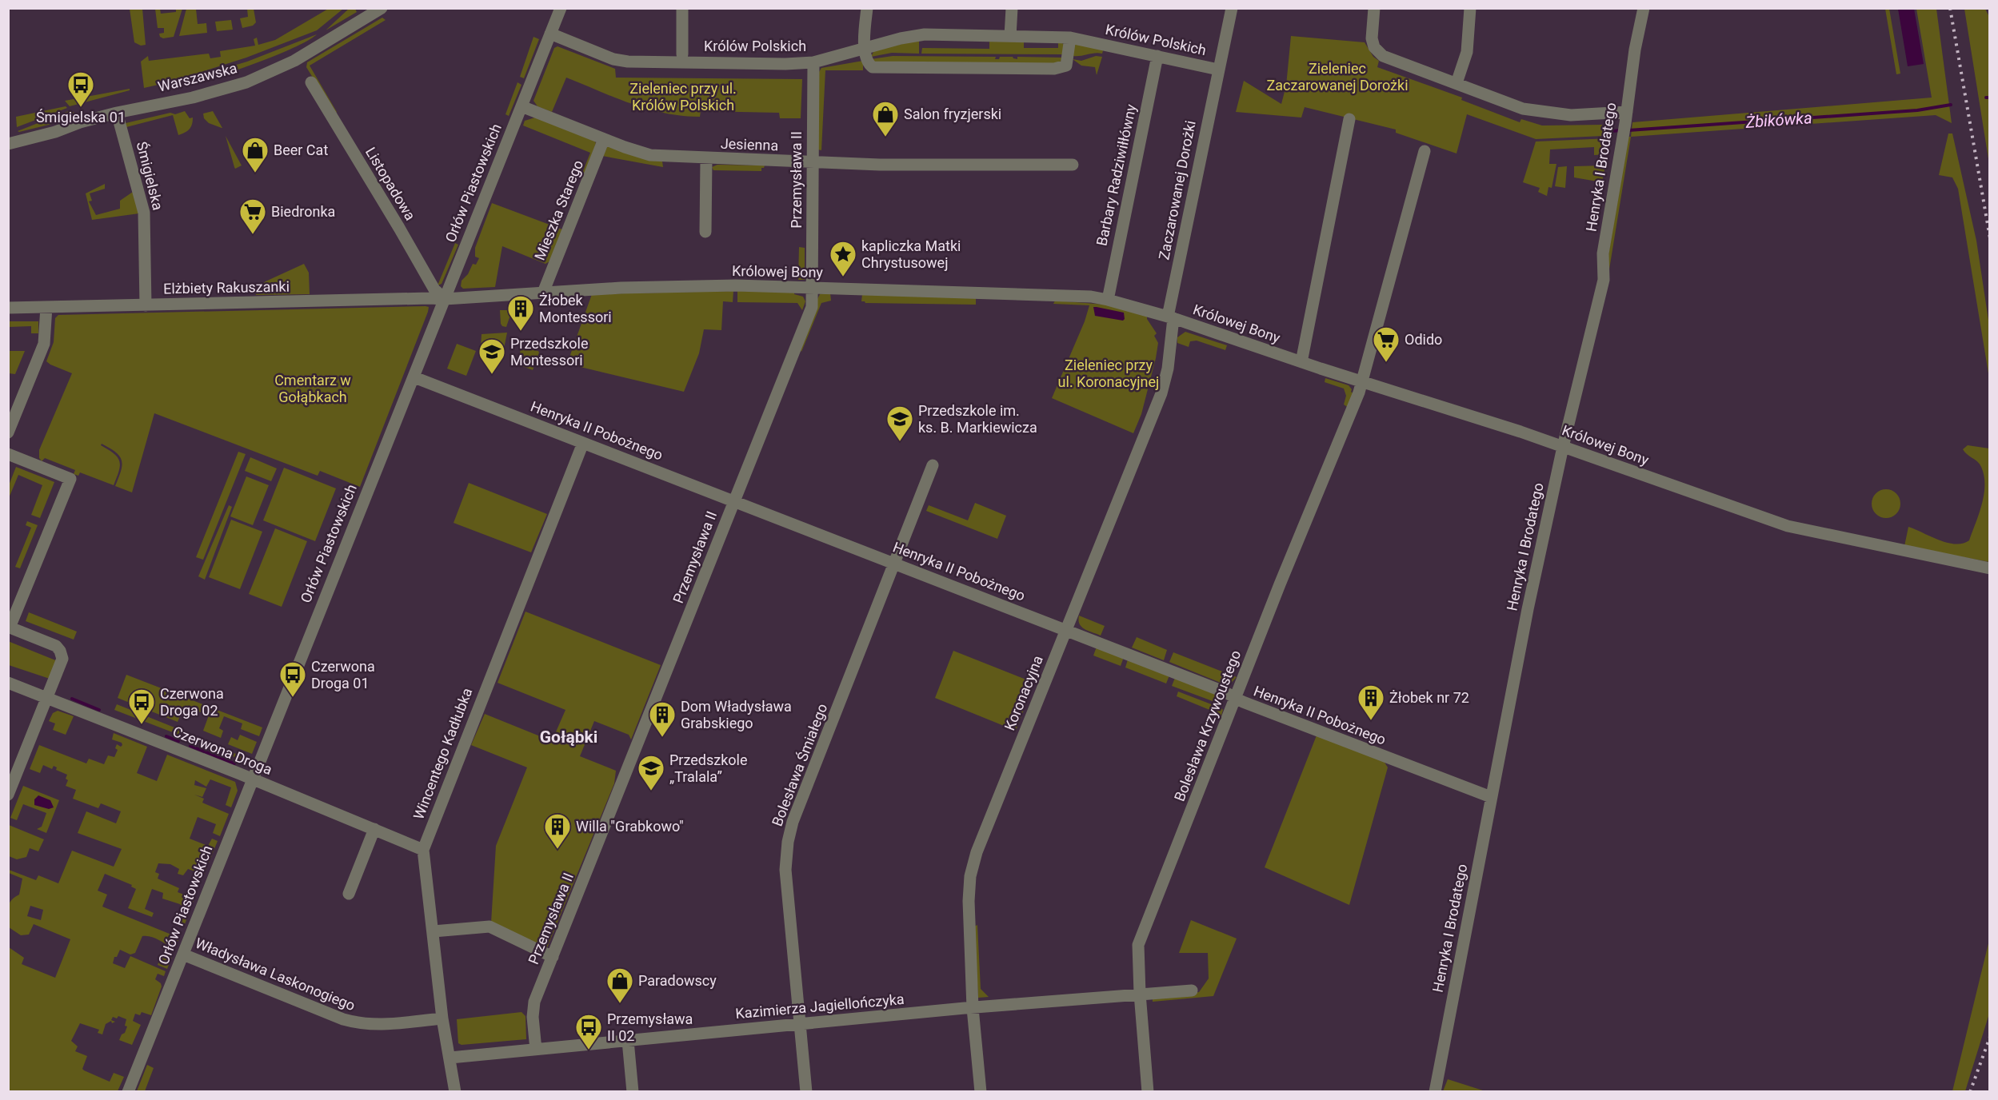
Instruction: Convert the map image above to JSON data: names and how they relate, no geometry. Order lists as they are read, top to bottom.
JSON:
{
  "streets": {
    "street": [
      "Królów Polskich",
      "Warszawska",
      "Jesienna",
      "Henryka I Brodatego",
      "Barbary Radziwiłłówny",
      "Śmigielska",
      "Przemysława II",
      "Orłów Piastowskich",
      "Listopadowa",
      "Zaczarowanej Dorożki",
      "Mieszka Starego",
      "Królowej Bony",
      "Elżbiety Rakuszanki",
      "Henryka II Pobożnego",
      "Koronacyjna",
      "Bolesława Krzywoustego",
      "Czerwona Droga",
      "Wincentego Kadłubka",
      "Bolesława Śmiałego",
      "Władysława Laskonogiego",
      "Kazimierza Jagiellończyka"
    ]
  },
  "crossings": [
    ["Królów Polskich", "Barbary Radziwiłłówny"],
    ["Królów Polskich", "Przemysława II"],
    ["Królów Polskich", "Orłów Piastowskich"],
    ["Królów Polskich", "Zaczarowanej Dorożki"],
    ["Warszawska", "Śmigielska"],
    ["Jesienna", "Przemysława II"],
    ["Jesienna", "Orłów Piastowskich"],
    ["Jesienna", "Mieszka Starego"],
    ["Henryka I Brodatego", "Królowej Bony"],
    ["Henryka I Brodatego", "Henryka II Pobożnego"],
    ["Barbary Radziwiłłówny", "Królowej Bony"],
    ["Śmigielska", "Elżbiety Rakuszanki"],
    ["Przemysława II", "Królowej Bony"],
    ["Przemysława II", "Henryka II Pobożnego"],
    ["Przemysława II", "Kazimierza Jagiellończyka"],
    ["Orłów Piastowskich", "Listopadowa"],
    ["Orłów Piastowskich", "Królowej Bony"],
    ["Orłów Piastowskich", "Elżbiety Rakuszanki"],
    ["Orłów Piastowskich", "Henryka II Pobożnego"],
    ["Orłów Piastowskich", "Czerwona Droga"],
    ["Orłów Piastowskich", "Władysława Laskonogiego"],
    ["Listopadowa", "Królowej Bony"],
    ["Listopadowa", "Elżbiety Rakuszanki"],
    ["Zaczarowanej Dorożki", "Królowej Bony"],
    ["Zaczarowanej Dorożki", "Koronacyjna"],
    ["Mieszka Starego", "Królowej Bony"],
    ["Królowej Bony", "Elżbiety Rakuszanki"],
    ["Królowej Bony", "Koronacyjna"],
    ["Królowej Bony", "Bolesława Krzywoustego"],
    ["Henryka II Pobożnego", "Koronacyjna"],
    ["Henryka II Pobożnego", "Bolesława Krzywoustego"],
    ["Henryka II Pobożnego", "Wincentego Kadłubka"],
    ["Henryka II Pobożnego", "Bolesława Śmiałego"],
    ["Koronacyjna", "Kazimierza Jagiellończyka"],
    ["Bolesława Krzywoustego", "Kazimierza Jagiellończyka"],
    ["Czerwona Droga", "Wincentego Kadłubka"],
    ["Wincentego Kadłubka", "Władysława Laskonogiego"],
    ["Wincentego Kadłubka", "Kazimierza Jagiellończyka"],
    ["Bolesława Śmiałego", "Kazimierza Jagiellończyka"]
  ],
  "districts": ["Gołąbki"],
  "water": ["Żbikówka"],
  "parks": [
    "Zieleniec Zaczarowanej Dorożki",
    "Zieleniec przy ul. Królów Polskich",
    "Zieleniec przy ul. Koronacyjnej",
    "Cmentarz w Gołąbkach"
  ],
  "places": {
    "bus stop": [
      "Śmigielska 01",
      "Czerwona Droga 01",
      "Czerwona Droga 02",
      "Przemysława II 02"
    ],
    "shop": ["Salon fryzjerski", "Beer Cat", "Paradowscy"],
    "supermarket": ["Biedronka", "Odido"],
    "place": ["kapliczka Matki Chrystusowej"],
    "building": [
      "Żłobek Montessori",
      "Żłobek nr 72",
      "Dom Władysława Grabskiego",
      "Willa \"Grabkowo\""
    ],
    "school or university": ["Przedszkole Montessori", "Przedszkole im. ks. B. Markiewicza", "Przedszkole „Tralala”"]
  }
}
